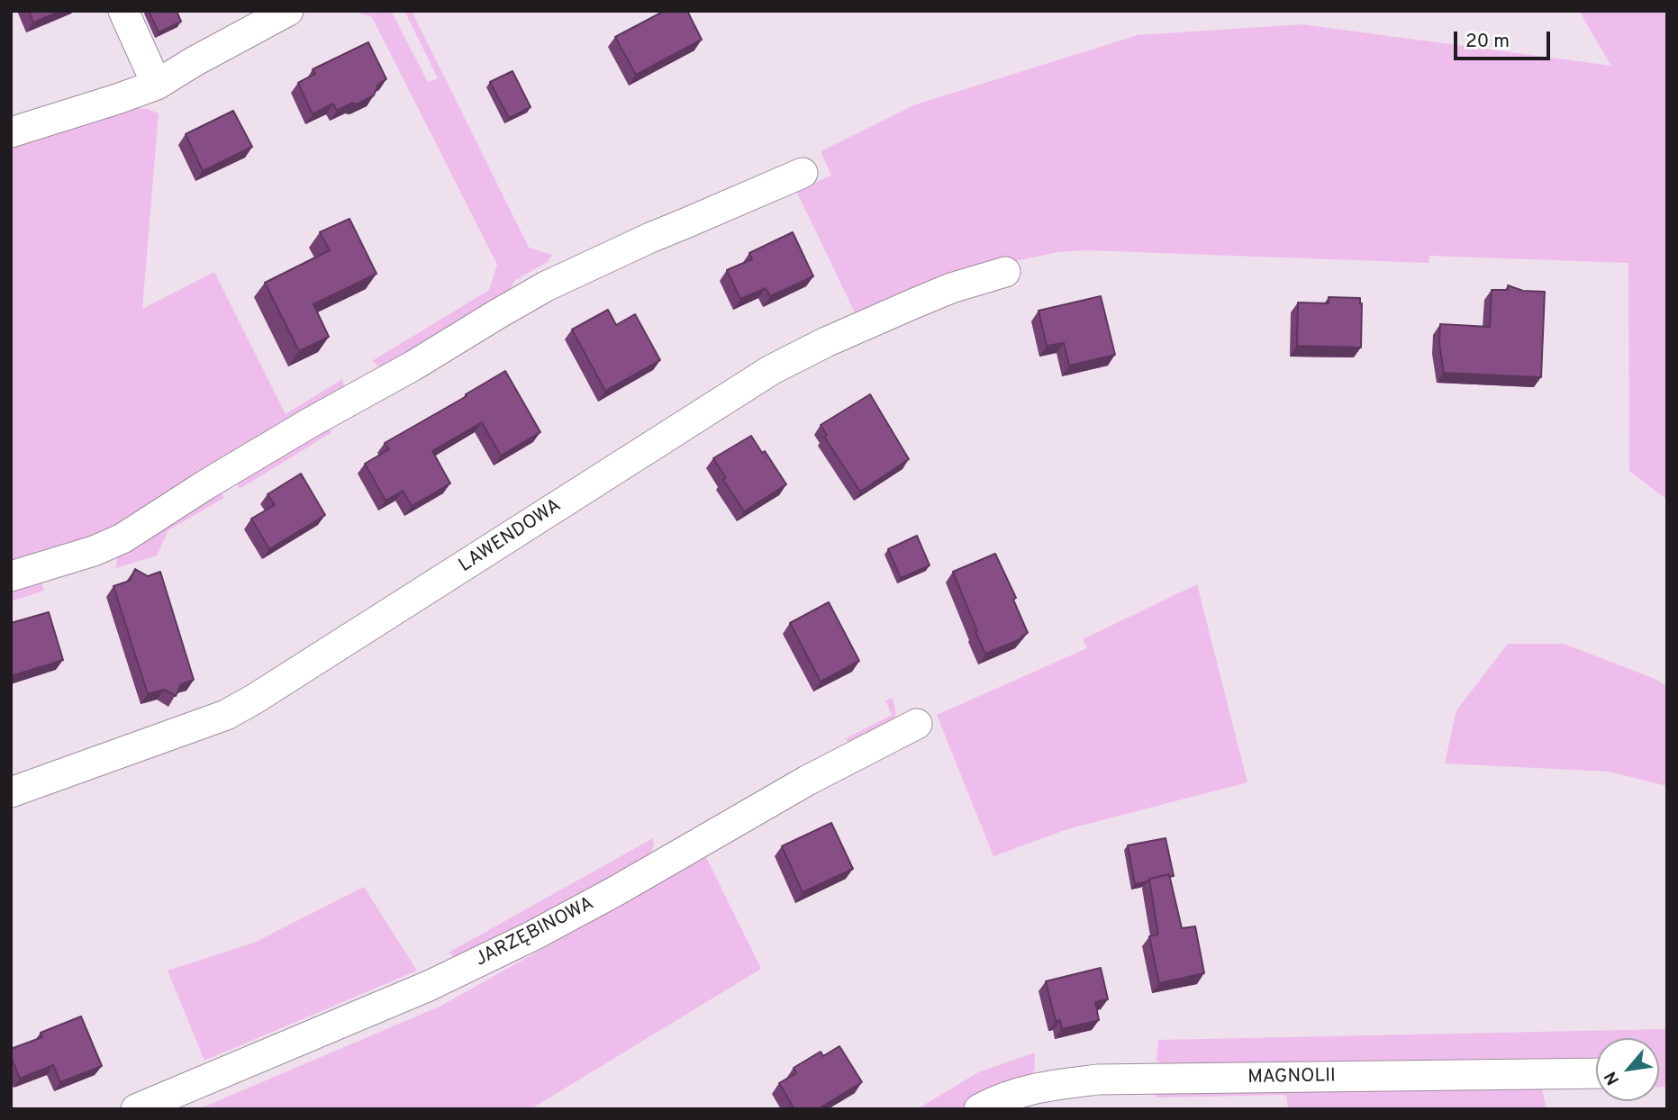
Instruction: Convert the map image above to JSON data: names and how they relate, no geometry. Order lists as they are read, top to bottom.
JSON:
{
  "streets": {
    "street": ["LAWENDOWA", "JARZĘBINOWA", "MAGNOLII"]
  },
  "scale_bar": "20 m",
  "north": "bottom left"
}
